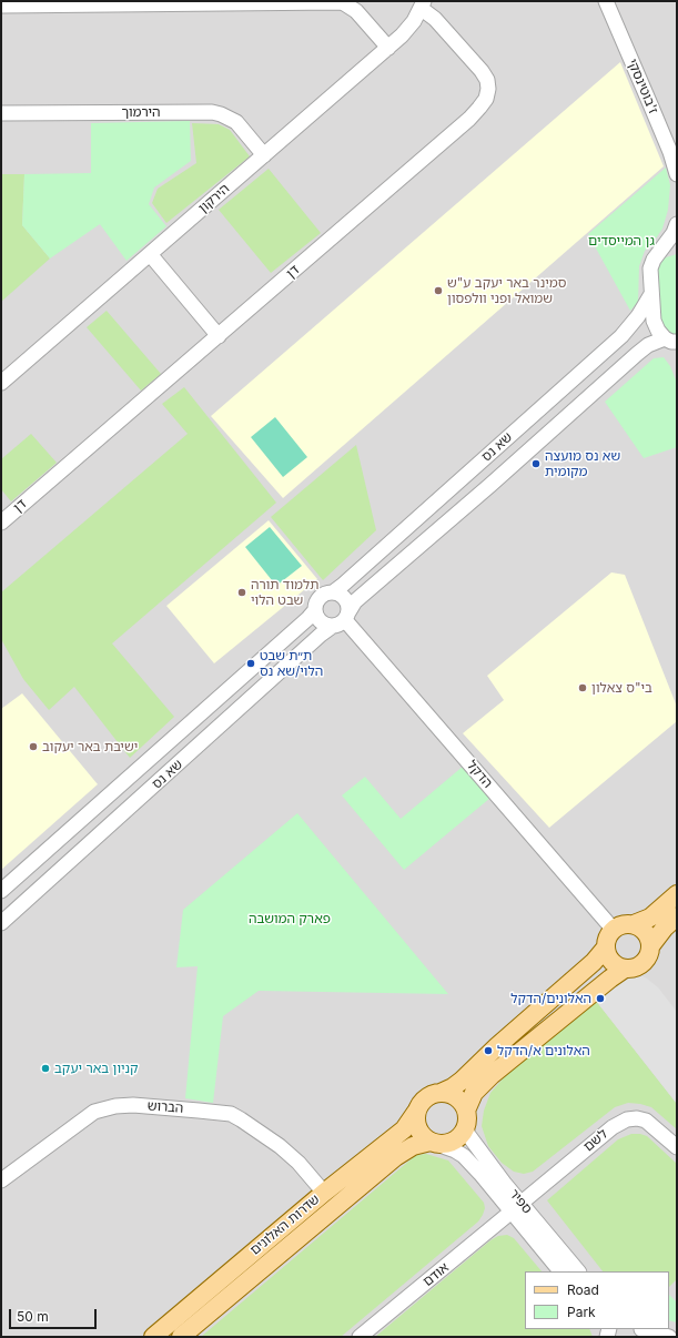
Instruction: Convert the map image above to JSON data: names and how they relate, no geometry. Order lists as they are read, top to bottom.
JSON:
{
  "streets": {
    "main road": ["שדרות האלונים"],
    "street": [
      "ז'בוטינסקי",
      "הירמוך",
      "הירקון",
      "דן",
      "שא נס",
      "הדקל",
      "הברוש",
      "לשם",
      "ספיר",
      "אודם"
    ]
  },
  "crossings": [
    ["הירמוך", "הירקון"],
    ["הירקון", "דן"],
    ["שא נס", "הדקל"],
    ["הברוש", "שדרות האלונים"],
    ["לשם", "ספיר"],
    ["לשם", "אודם"],
    ["ספיר", "שדרות האלונים"],
    ["ספיר", "אודם"]
  ],
  "parks": ["גן המייסדים", "פארק המושבה"],
  "places": [
    "סמינר באר יעקב ע\"ש שמואל ופני וולפסון",
    "שא נס מועצה מקומית",
    "תלמוד תורה שבט הלוי",
    "ת״ת שבט הלוי/שא נס",
    "בי\"ס צאלון",
    "ישיבת באר יעקוב",
    "האלונים/הדקל",
    "האלונים א/הדקל",
    "קניון באר יעקב"
  ],
  "legend": ["Road", "Park"],
  "scale_bar": "50 m"
}
